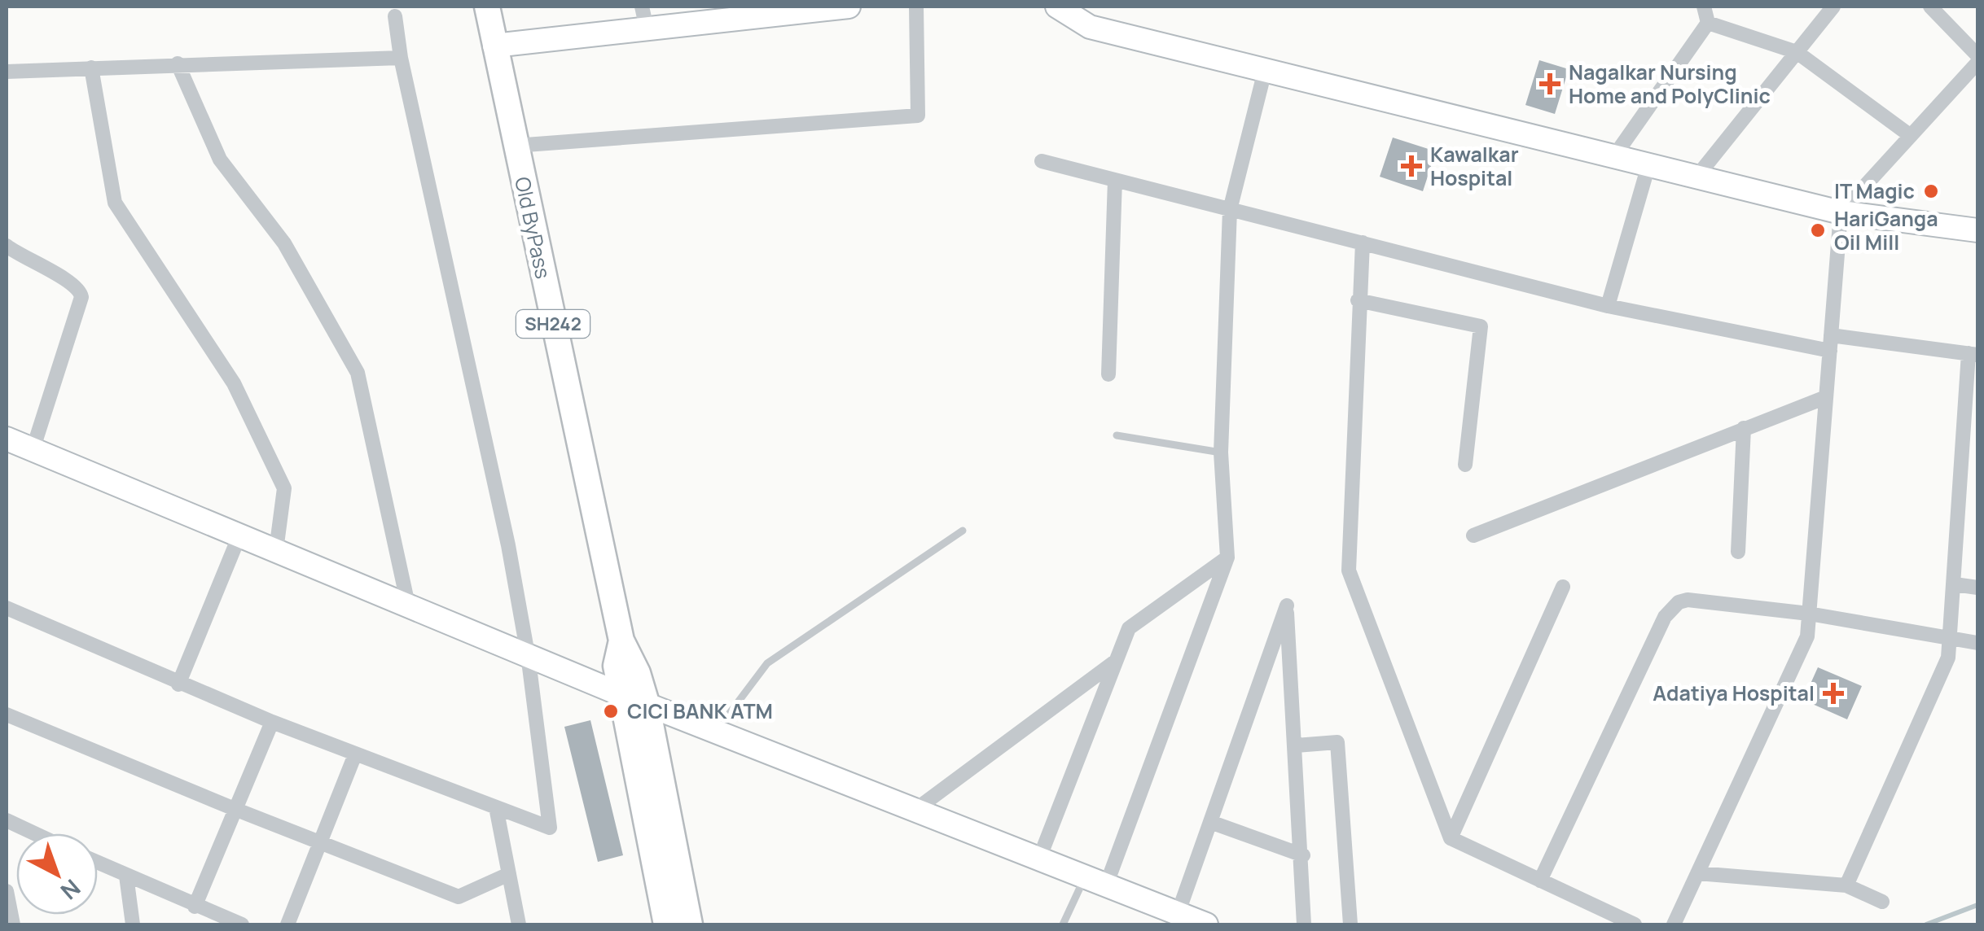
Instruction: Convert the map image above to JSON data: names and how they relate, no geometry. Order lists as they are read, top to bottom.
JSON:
{
  "streets": {
    "main road": ["Old ByPass", "SH242"]
  },
  "places": {
    "health": ["Nagalkar Nursing Home and PolyClinic", "Kawalkar Hospital", "Adatiya Hospital"],
    "other": ["IT Magic", "HariGanga Oil Mill", "CICI BANK ATM"]
  },
  "north": "bottom right"
}
